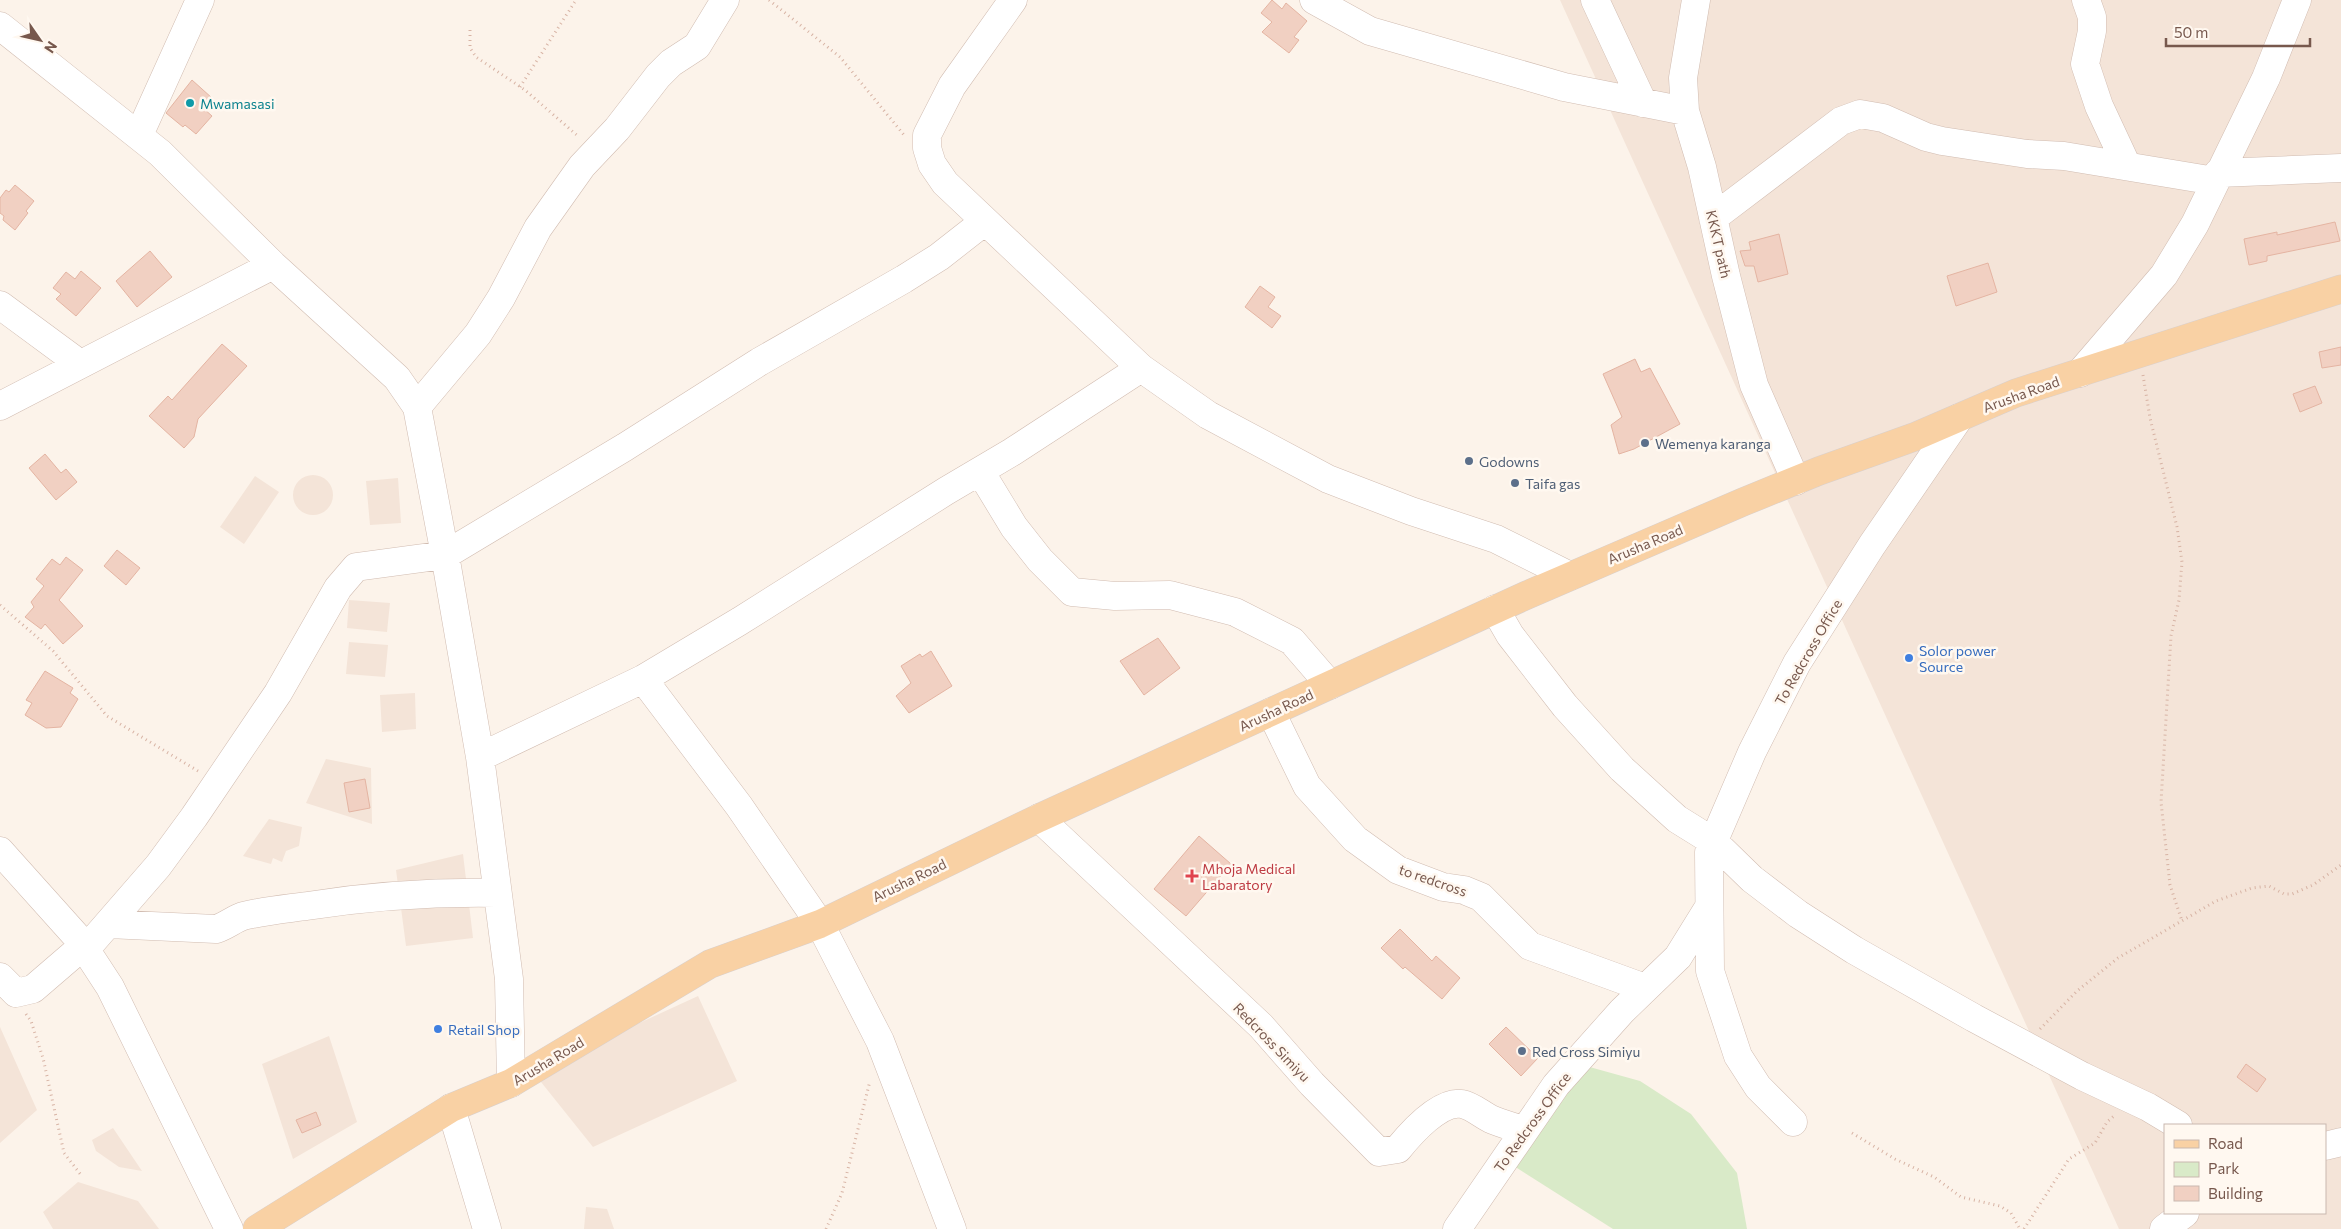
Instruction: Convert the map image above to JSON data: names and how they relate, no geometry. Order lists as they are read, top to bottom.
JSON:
{
  "streets": {
    "main road": ["Arusha Road"],
    "street": [
      "KKKT path",
      "To Redcross Office",
      "to redcross",
      "Redcross Simiyu"
    ]
  },
  "crossings": [
    ["KKKT path", "Arusha Road"],
    ["Arusha Road", "To Redcross Office"],
    ["Arusha Road", "to redcross"],
    ["Arusha Road", "Redcross Simiyu"],
    ["To Redcross Office", "to redcross"],
    ["To Redcross Office", "Redcross Simiyu"]
  ],
  "places": {
    "other": [
      "Mwamasasi",
      "Wemenya karanga",
      "Godowns",
      "Taifa gas",
      "Solor power Source",
      "Retail Shop",
      "Red Cross Simiyu"
    ],
    "health": ["Mhoja Medical Labaratory"]
  },
  "legend": ["Road", "Park", "Building"],
  "scale_bar": "50 m",
  "north": "bottom right"
}
